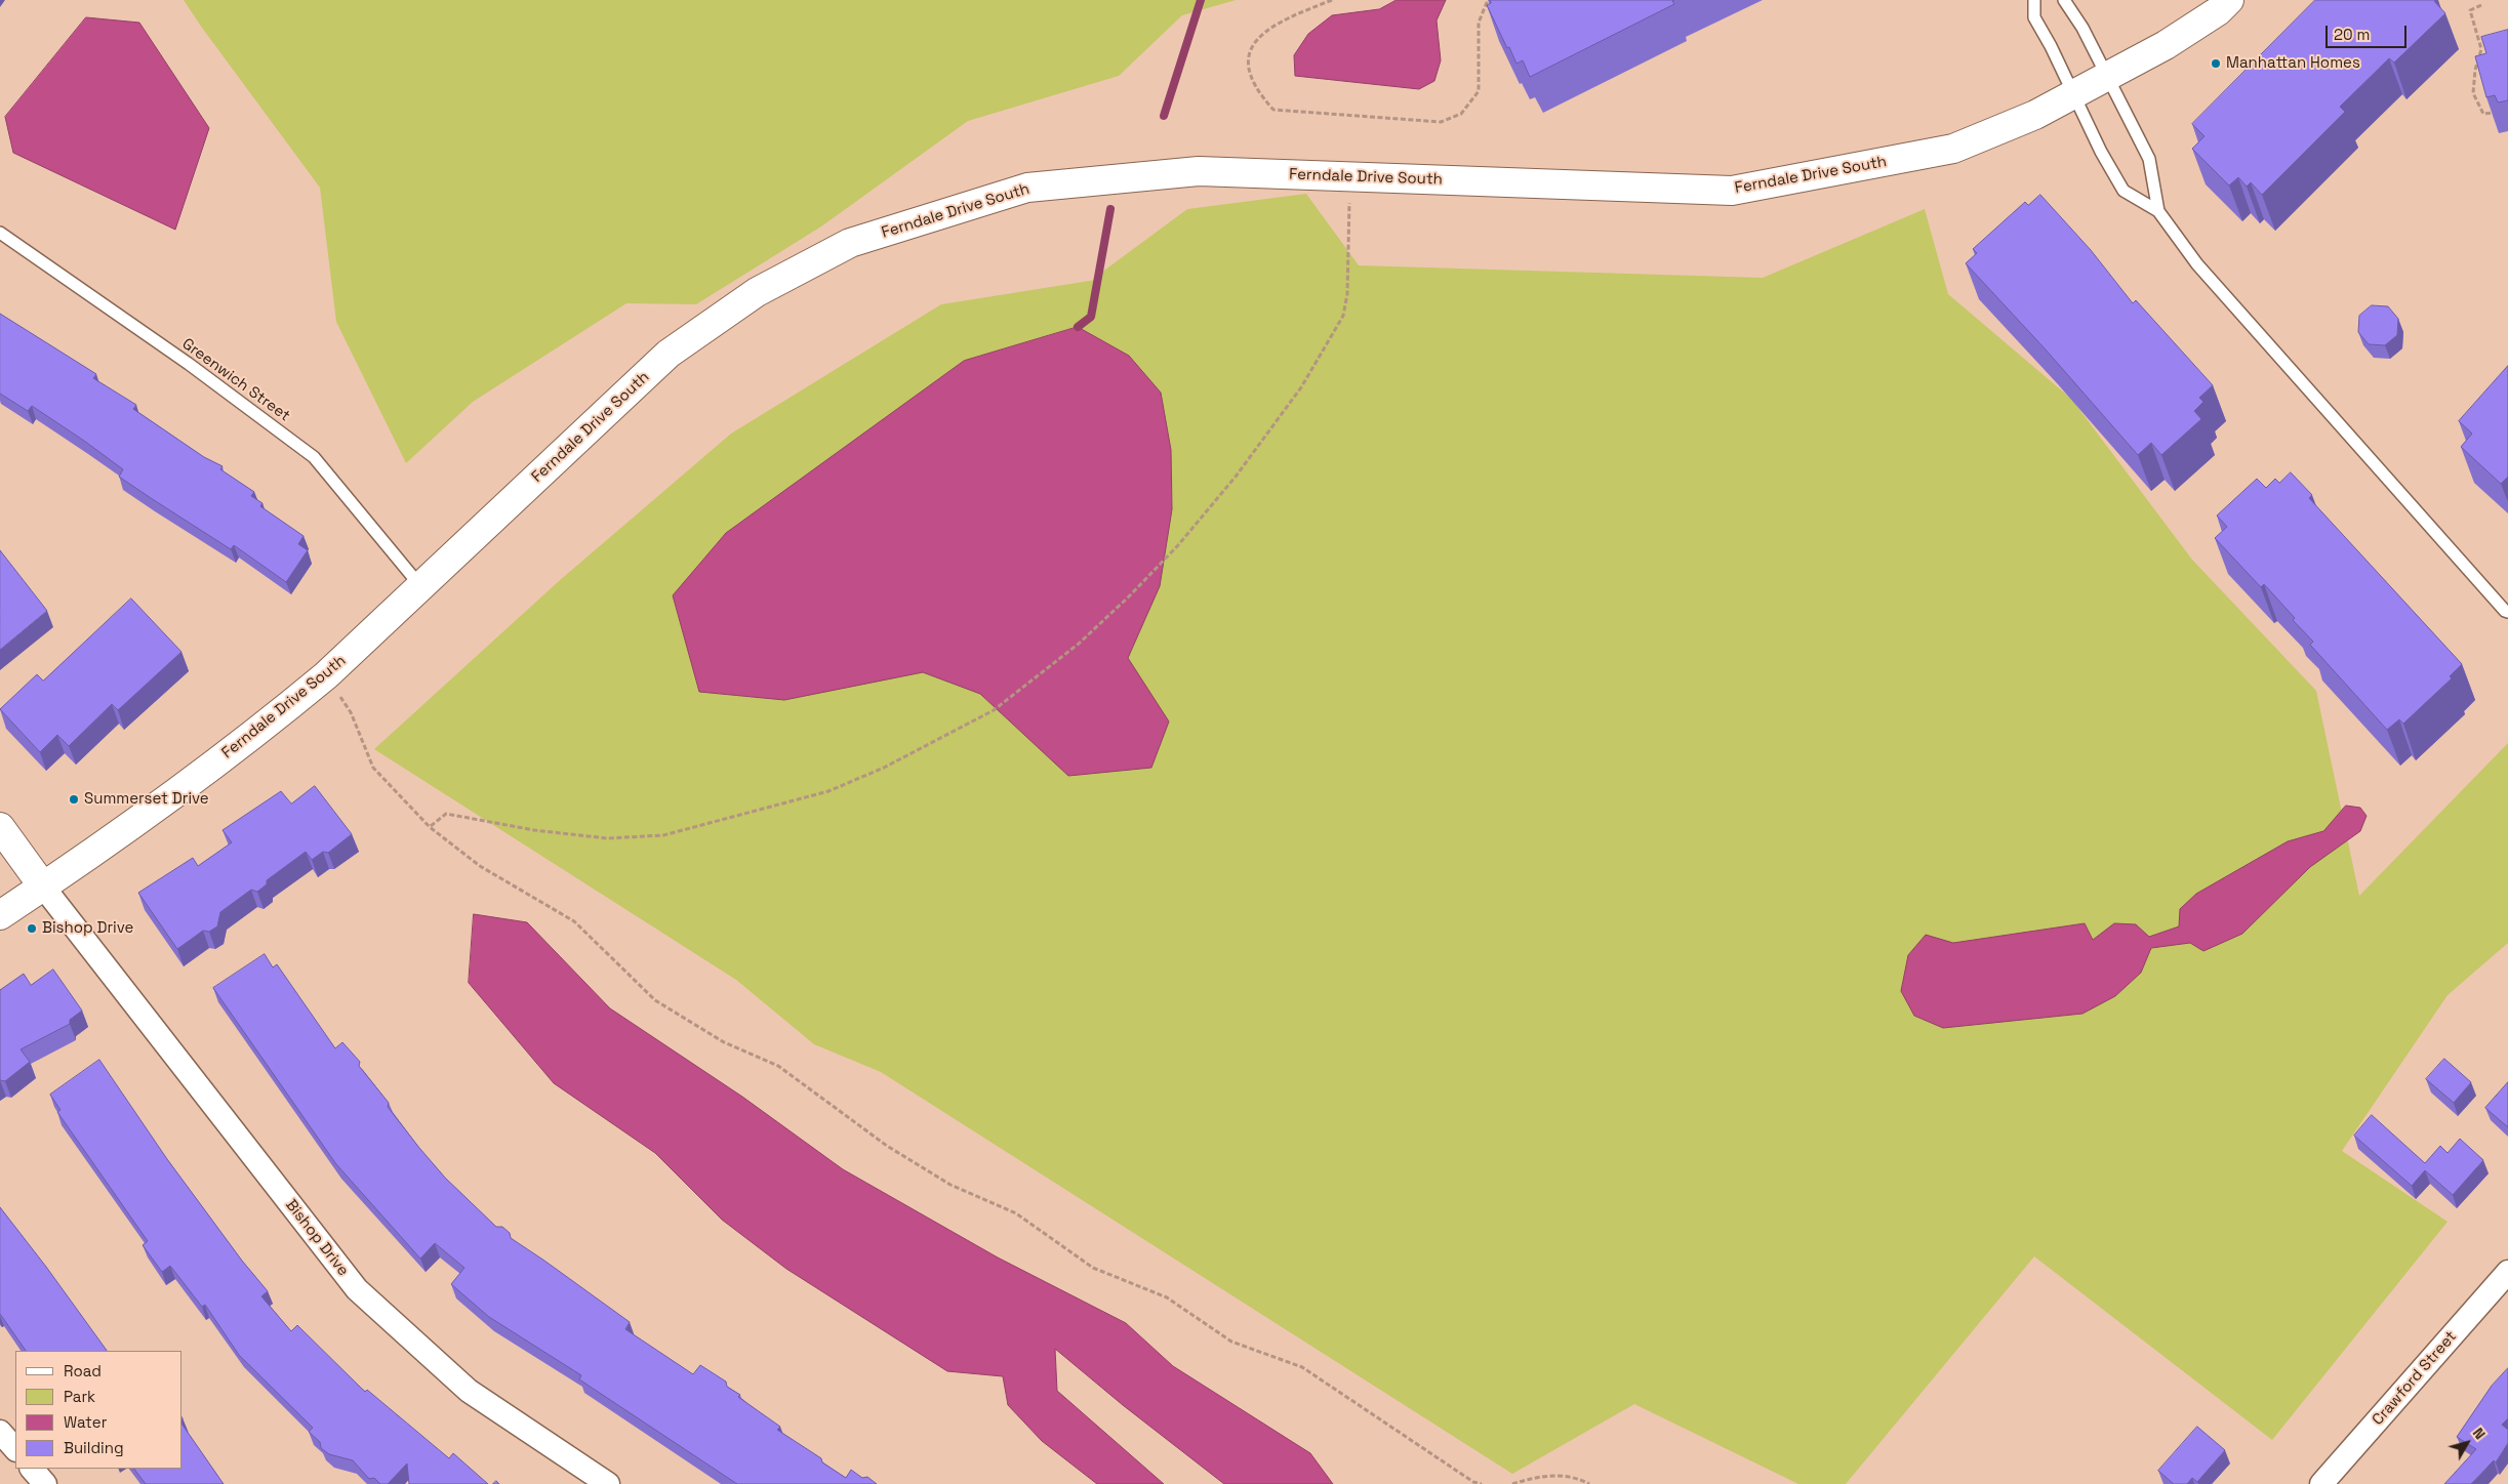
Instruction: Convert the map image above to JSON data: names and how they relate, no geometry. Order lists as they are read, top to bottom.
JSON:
{
  "streets": {
    "main road": ["Ferndale Drive South"],
    "street": ["Bishop Drive", "Crawford Street"],
    "lane": ["Greenwich Street"]
  },
  "crossings": [
    ["Ferndale Drive South", "Greenwich Street"],
    ["Ferndale Drive South", "Bishop Drive"]
  ],
  "places": ["Manhattan Homes", "Summerset Drive", "Bishop Drive"],
  "legend": [
    "Road",
    "Park",
    "Water",
    "Building"
  ],
  "scale_bar": "20 m",
  "north": "top right"
}
